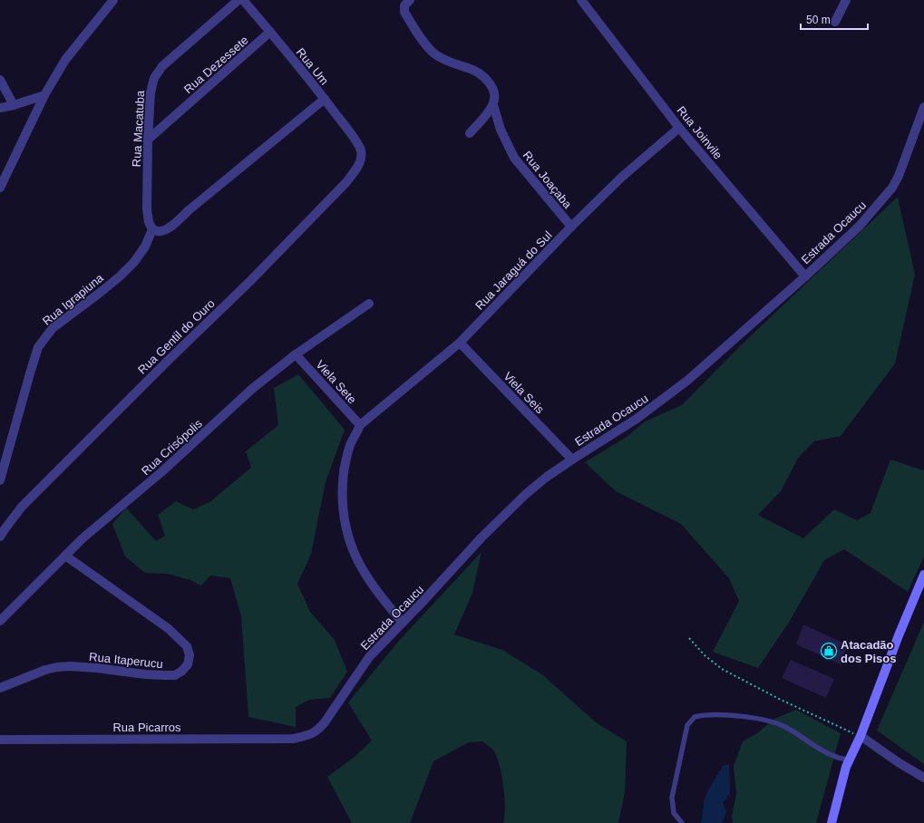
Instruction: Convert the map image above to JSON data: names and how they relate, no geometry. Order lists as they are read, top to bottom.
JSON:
{
  "streets": {
    "street": [
      "Rua Dezessete",
      "Rua Um",
      "Rua Macatuba",
      "Rua Joinvile",
      "Rua Joaçaba",
      "Estrada Ocaucu",
      "Rua Jaraguá do Sul",
      "Rua Igrapiuna",
      "Rua Gentil do Ouro",
      "Viela Sete",
      "Viela Seis",
      "Rua Crisópolis",
      "Rua Itaperucu",
      "Rua Picarros"
    ]
  },
  "crossings": [
    ["Rua Dezessete", "Rua Um"],
    ["Rua Dezessete", "Rua Macatuba"],
    ["Rua Um", "Rua Gentil do Ouro"],
    ["Rua Macatuba", "Rua Igrapiuna"],
    ["Rua Joinvile", "Estrada Ocaucu"],
    ["Rua Joinvile", "Rua Jaraguá do Sul"],
    ["Rua Joaçaba", "Rua Jaraguá do Sul"],
    ["Estrada Ocaucu", "Viela Seis"],
    ["Estrada Ocaucu", "Rua Picarros"],
    ["Rua Jaraguá do Sul", "Viela Sete"],
    ["Rua Jaraguá do Sul", "Viela Seis"],
    ["Viela Sete", "Rua Crisópolis"],
    ["Rua Crisópolis", "Rua Itaperucu"]
  ],
  "places": {
    "shop": ["Atacadão dos Pisos"]
  },
  "scale_bar": "50 m"
}
